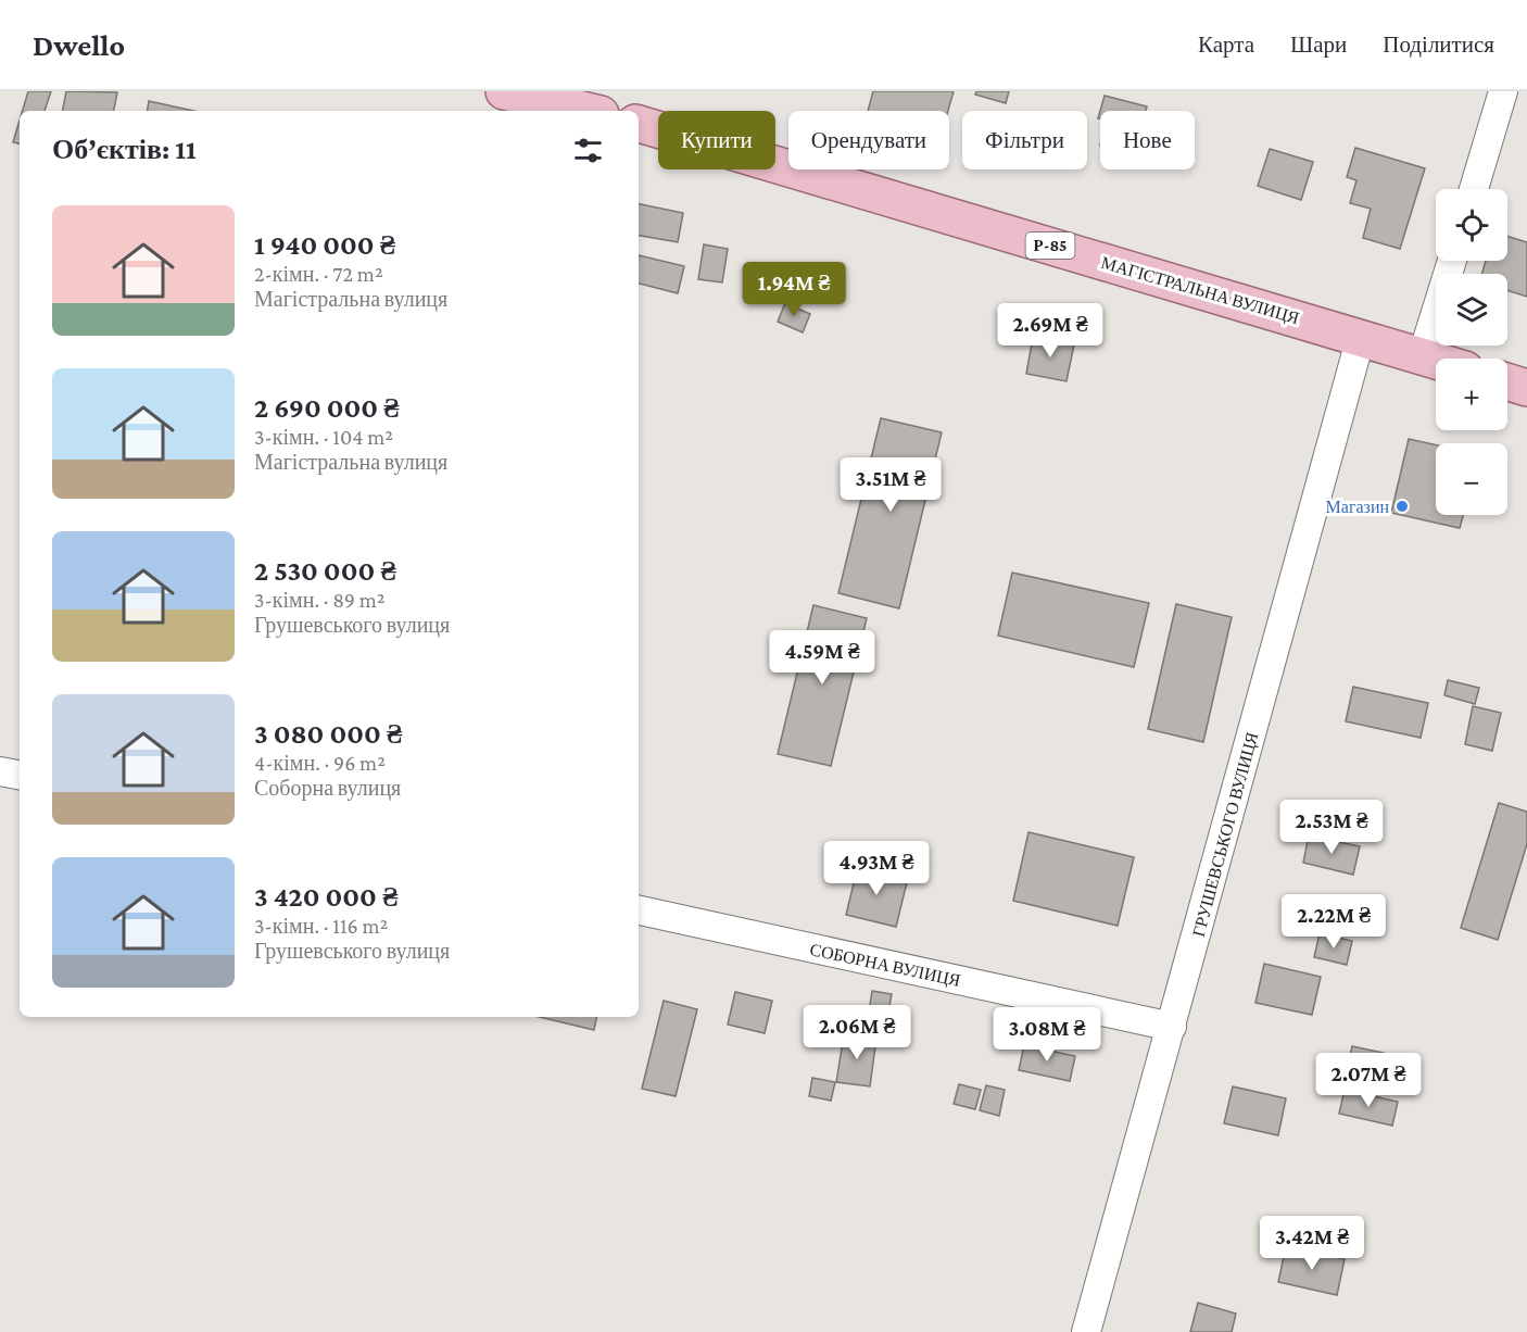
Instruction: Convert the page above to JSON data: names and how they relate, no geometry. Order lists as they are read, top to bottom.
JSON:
{
  "streets": {
    "main road": ["Р-85", "МАГІСТРАЛЬНА ВУЛИЦЯ"],
    "street": ["ГРУШЕВСЬКОГО ВУЛИЦЯ", "СОБОРНА ВУЛИЦЯ"]
  },
  "crossings": [
    ["МАГІСТРАЛЬНА ВУЛИЦЯ", "ГРУШЕВСЬКОГО ВУЛИЦЯ"],
    ["ГРУШЕВСЬКОГО ВУЛИЦЯ", "СОБОРНА ВУЛИЦЯ"]
  ],
  "places": ["Магазин"],
  "page": {
    "header": "Dwello",
    "nav": ["Карта", "Шари", "Поділитися"],
    "chip": [
      "Купити",
      "Орендувати",
      "Фільтри",
      "Нове"
    ],
    "heading": "Об’єктів: 11",
    "map_buttons": ["+", "−"],
    "list": [
      {
        "name": "1 940 000 ₴",
        "note": "2-кімн. · 72 m² · Магістральна вулиця"
      },
      {
        "name": "2 690 000 ₴",
        "note": "3-кімн. · 104 m² · Магістральна вулиця"
      },
      {
        "name": "2 530 000 ₴",
        "note": "3-кімн. · 89 m² · Грушевського вулиця"
      },
      {
        "name": "3 080 000 ₴",
        "note": "4-кімн. · 96 m² · Соборна вулиця"
      },
      {
        "name": "3 420 000 ₴",
        "note": "3-кімн. · 116 m² · Грушевського вулиця"
      }
    ],
    "price": [
      "1.94M ₴",
      "2.69M ₴",
      "3.51M ₴",
      "4.59M ₴",
      "2.53M ₴",
      "4.93M ₴",
      "2.22M ₴",
      "2.06M ₴",
      "3.08M ₴",
      "2.07M ₴",
      "3.42M ₴"
    ]
  }
}
